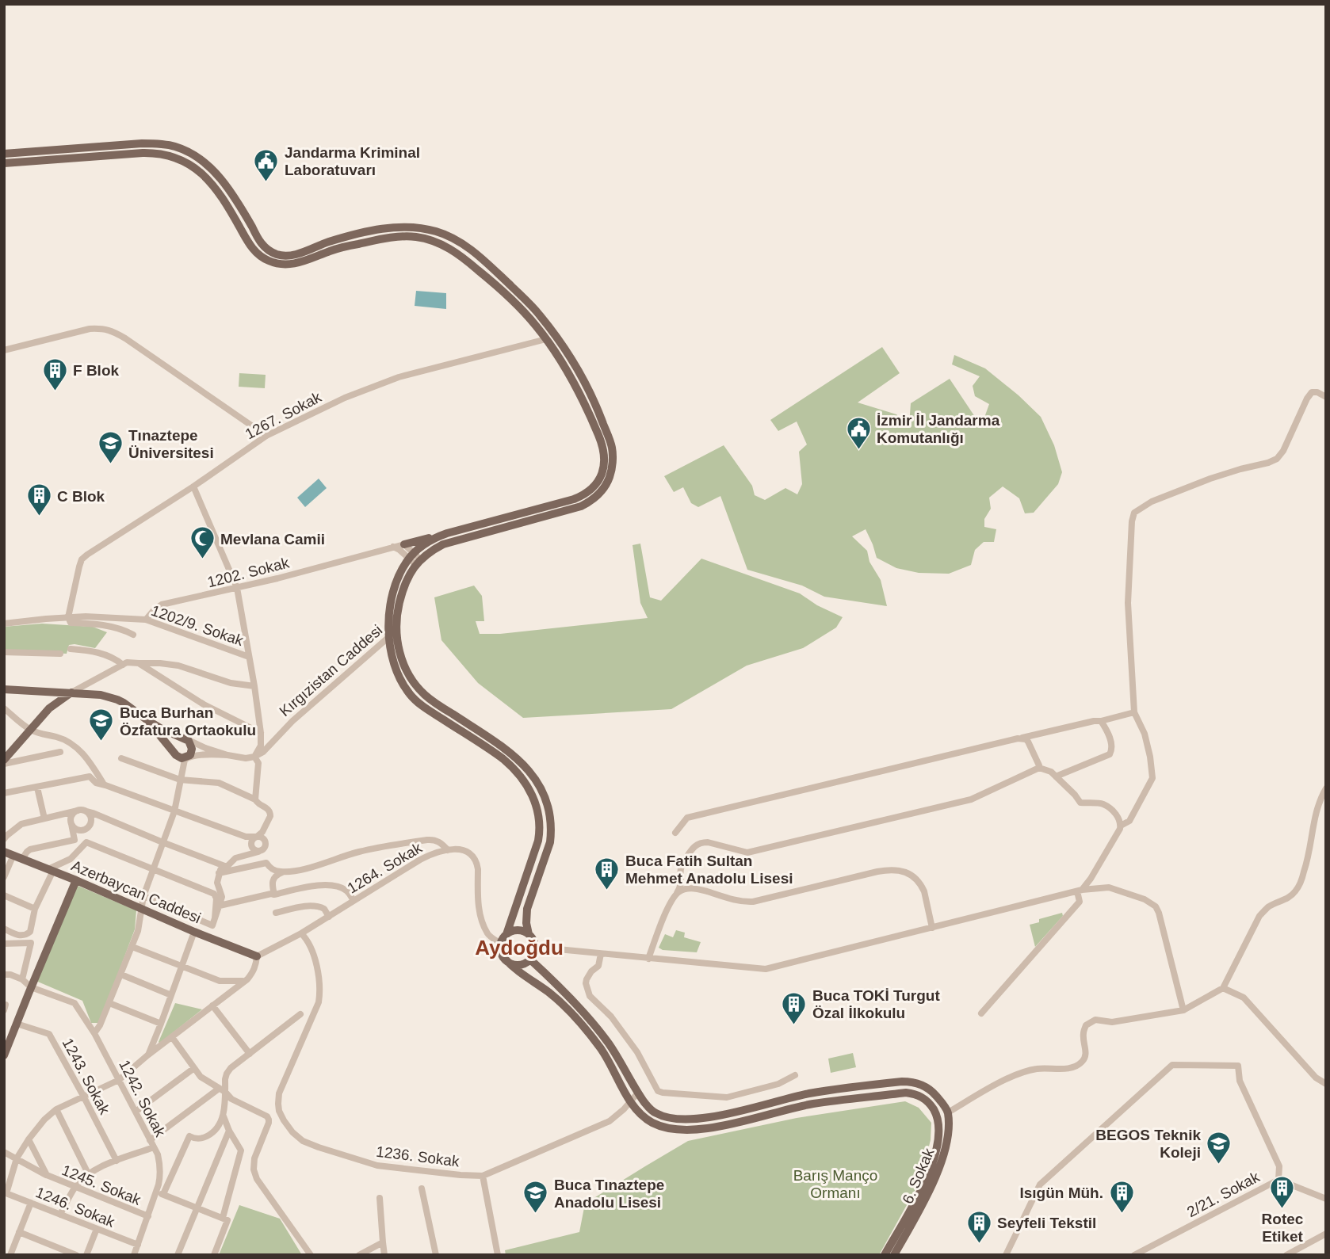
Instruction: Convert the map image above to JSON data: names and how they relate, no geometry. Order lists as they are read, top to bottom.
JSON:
{
  "streets": {
    "main road": ["Azerbaycan Caddesi", "6. Sokak"],
    "street": [
      "1267. Sokak",
      "1202. Sokak",
      "1202/9. Sokak",
      "Kırgızistan Caddesi",
      "1264. Sokak",
      "1243. Sokak",
      "1242. Sokak",
      "1236. Sokak",
      "1245. Sokak",
      "2/21. Sokak",
      "1246. Sokak"
    ]
  },
  "crossings": [
    ["1267. Sokak", "1202/9. Sokak"],
    ["1202. Sokak", "1202/9. Sokak"],
    ["1264. Sokak", "Azerbaycan Caddesi"],
    ["1242. Sokak", "1245. Sokak"],
    ["1242. Sokak", "1246. Sokak"],
    ["1236. Sokak", "6. Sokak"]
  ],
  "districts": ["Aydoğdu"],
  "parks": ["Barış Manço Ormanı"],
  "places": {
    "public building": ["Jandarma Kriminal Laboratuvarı", "İzmir İl Jandarma Komutanlığı"],
    "building": [
      "F Blok",
      "C Blok",
      "Buca Fatih Sultan Mehmet Anadolu Lisesi",
      "Buca TOKİ Turgut Özal İlkokulu",
      "Rotec Etiket",
      "Isıgün Müh.",
      "Seyfeli Tekstil"
    ],
    "school or university": [
      "Tınaztepe Üniversitesi",
      "Buca Burhan Özfatura Ortaokulu",
      "BEGOS Teknik Koleji",
      "Buca Tınaztepe Anadolu Lisesi"
    ],
    "mosque": ["Mevlana Camii"]
  }
}
